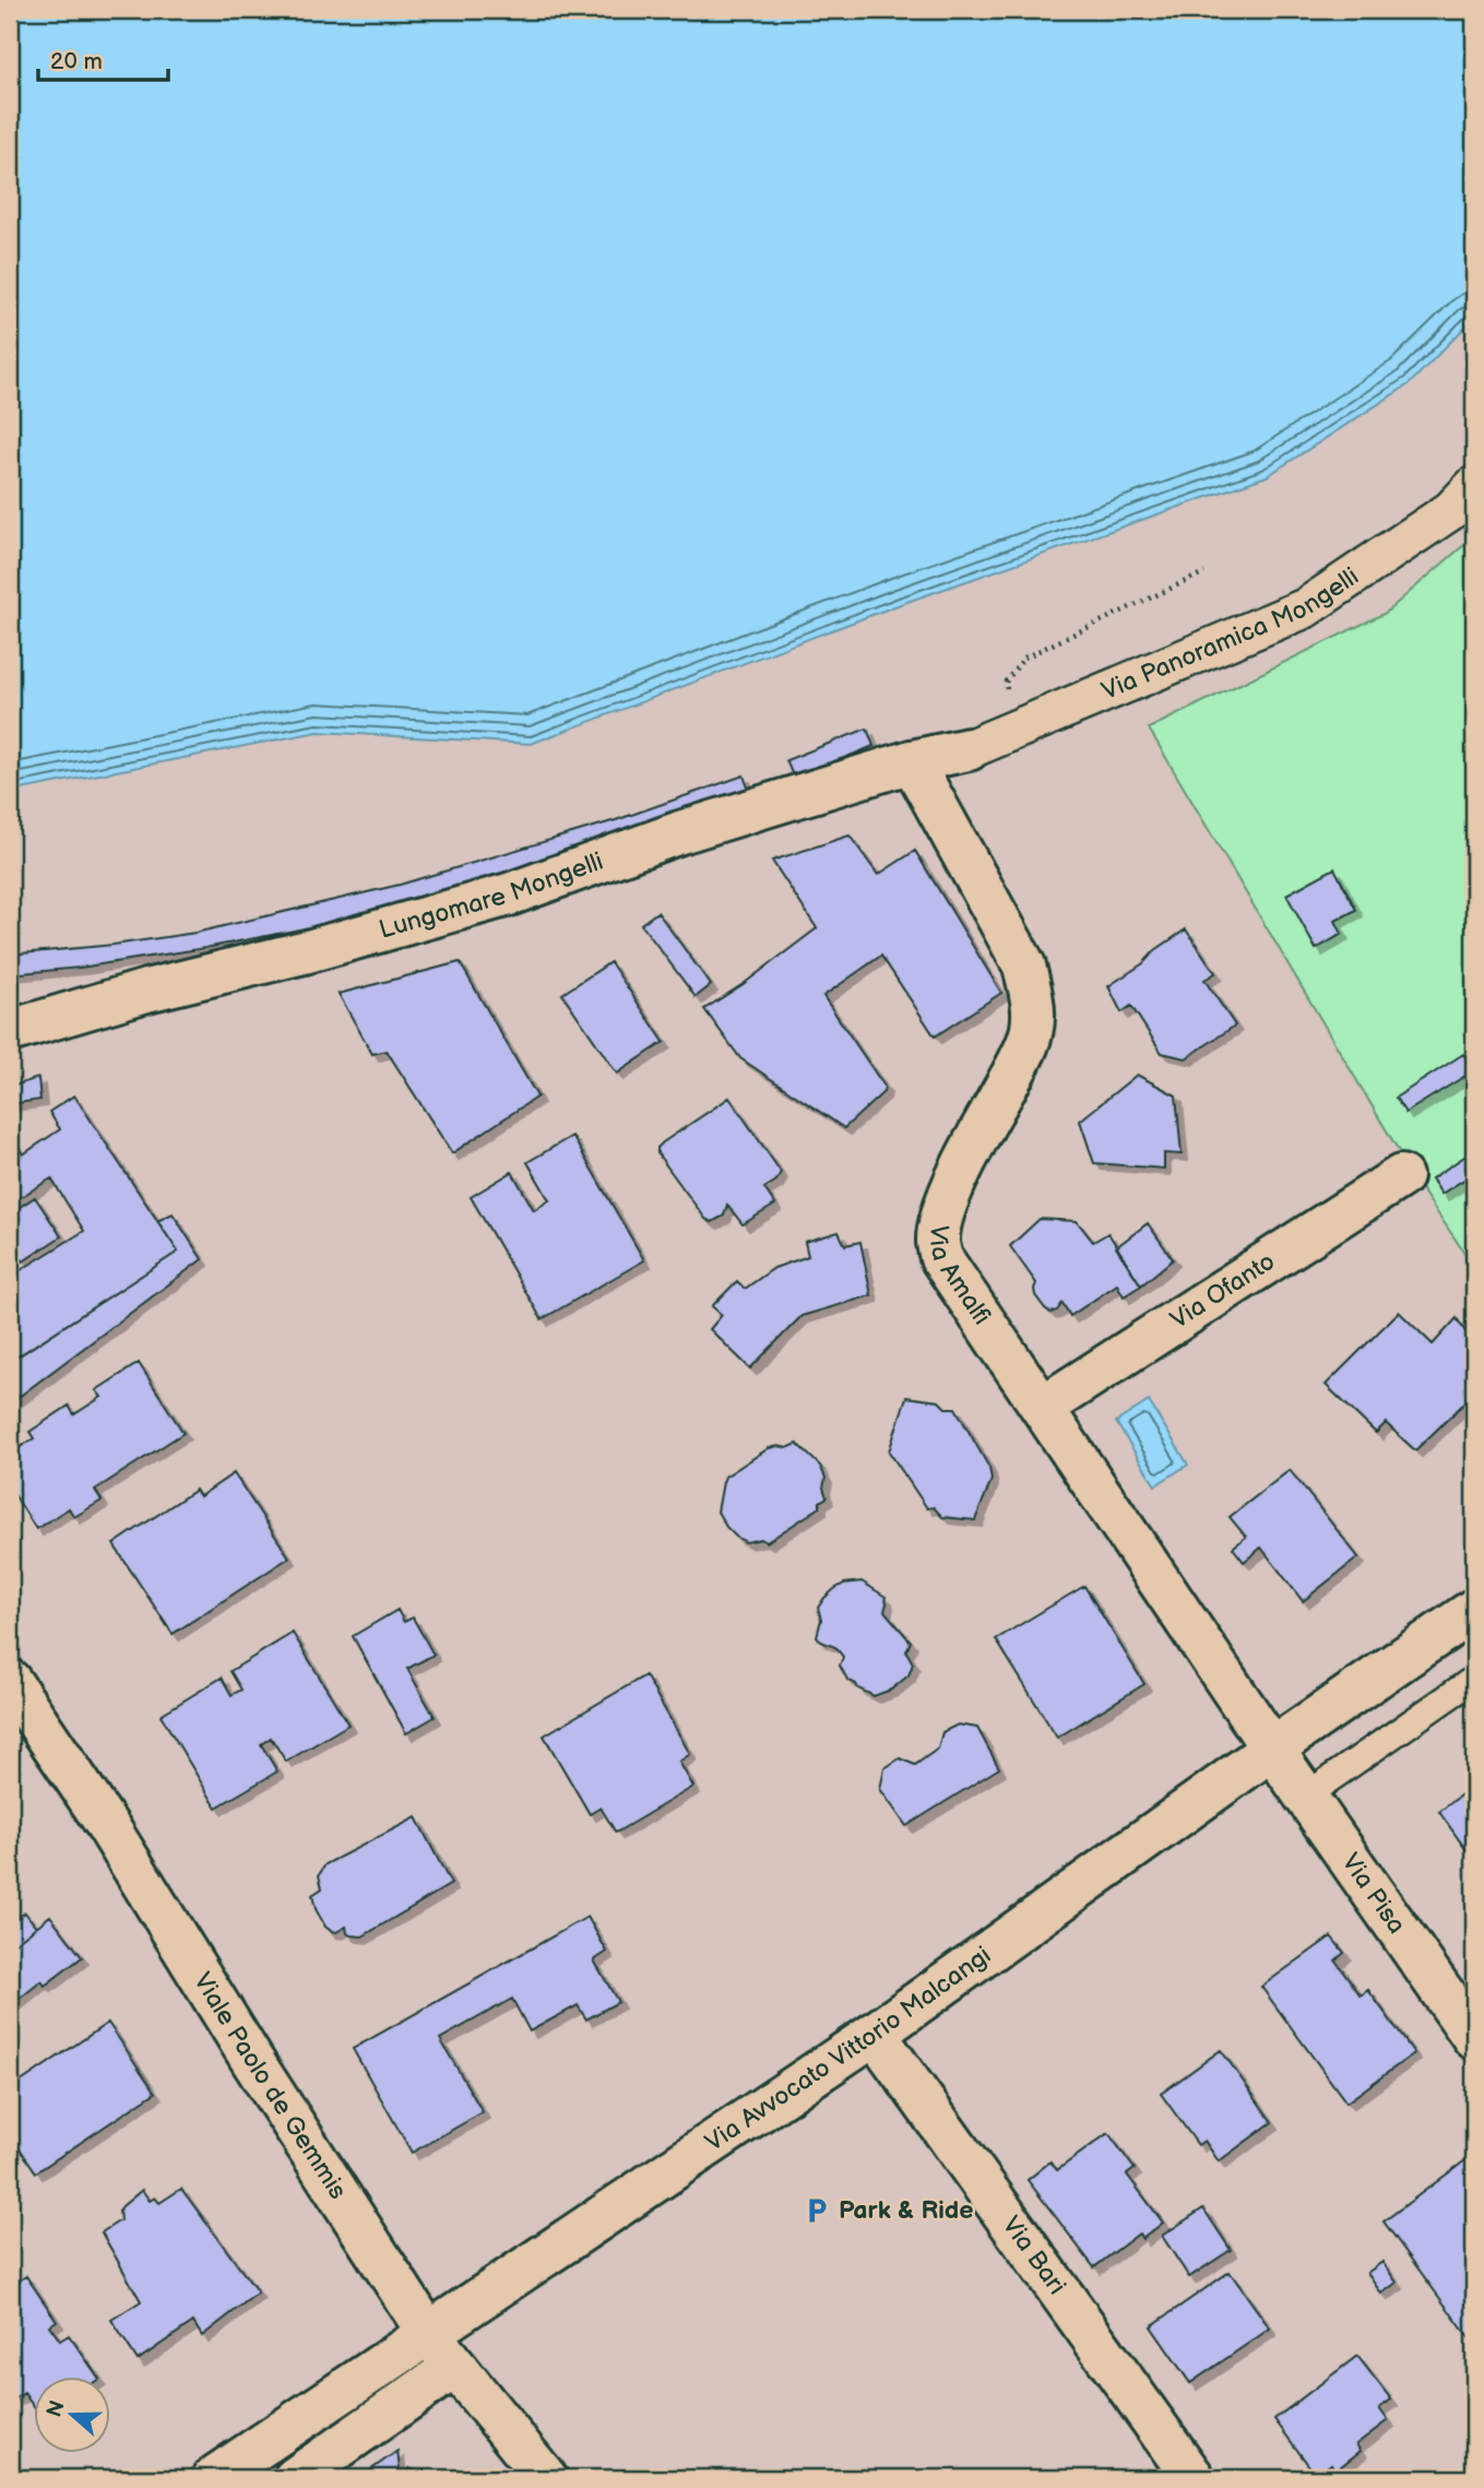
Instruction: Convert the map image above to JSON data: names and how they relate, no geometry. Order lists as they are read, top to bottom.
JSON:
{
  "streets": {
    "street": [
      "Via Panoramica Mongelli",
      "Lungomare Mongelli",
      "Via Amalfi",
      "Via Ofanto",
      "Via Pisa",
      "Via Avvocato Vittorio Malcangi",
      "Viale Paolo de Gemmis",
      "Via Bari"
    ]
  },
  "crossings": [
    ["Via Panoramica Mongelli", "Lungomare Mongelli"],
    ["Lungomare Mongelli", "Via Amalfi"],
    ["Via Amalfi", "Via Ofanto"],
    ["Via Amalfi", "Via Pisa"],
    ["Via Amalfi", "Via Avvocato Vittorio Malcangi"],
    ["Via Pisa", "Via Avvocato Vittorio Malcangi"],
    ["Via Avvocato Vittorio Malcangi", "Viale Paolo de Gemmis"],
    ["Via Avvocato Vittorio Malcangi", "Via Bari"]
  ],
  "places": {
    "parking": ["Park & Ride"]
  },
  "scale_bar": "20 m",
  "north": "left"
}
